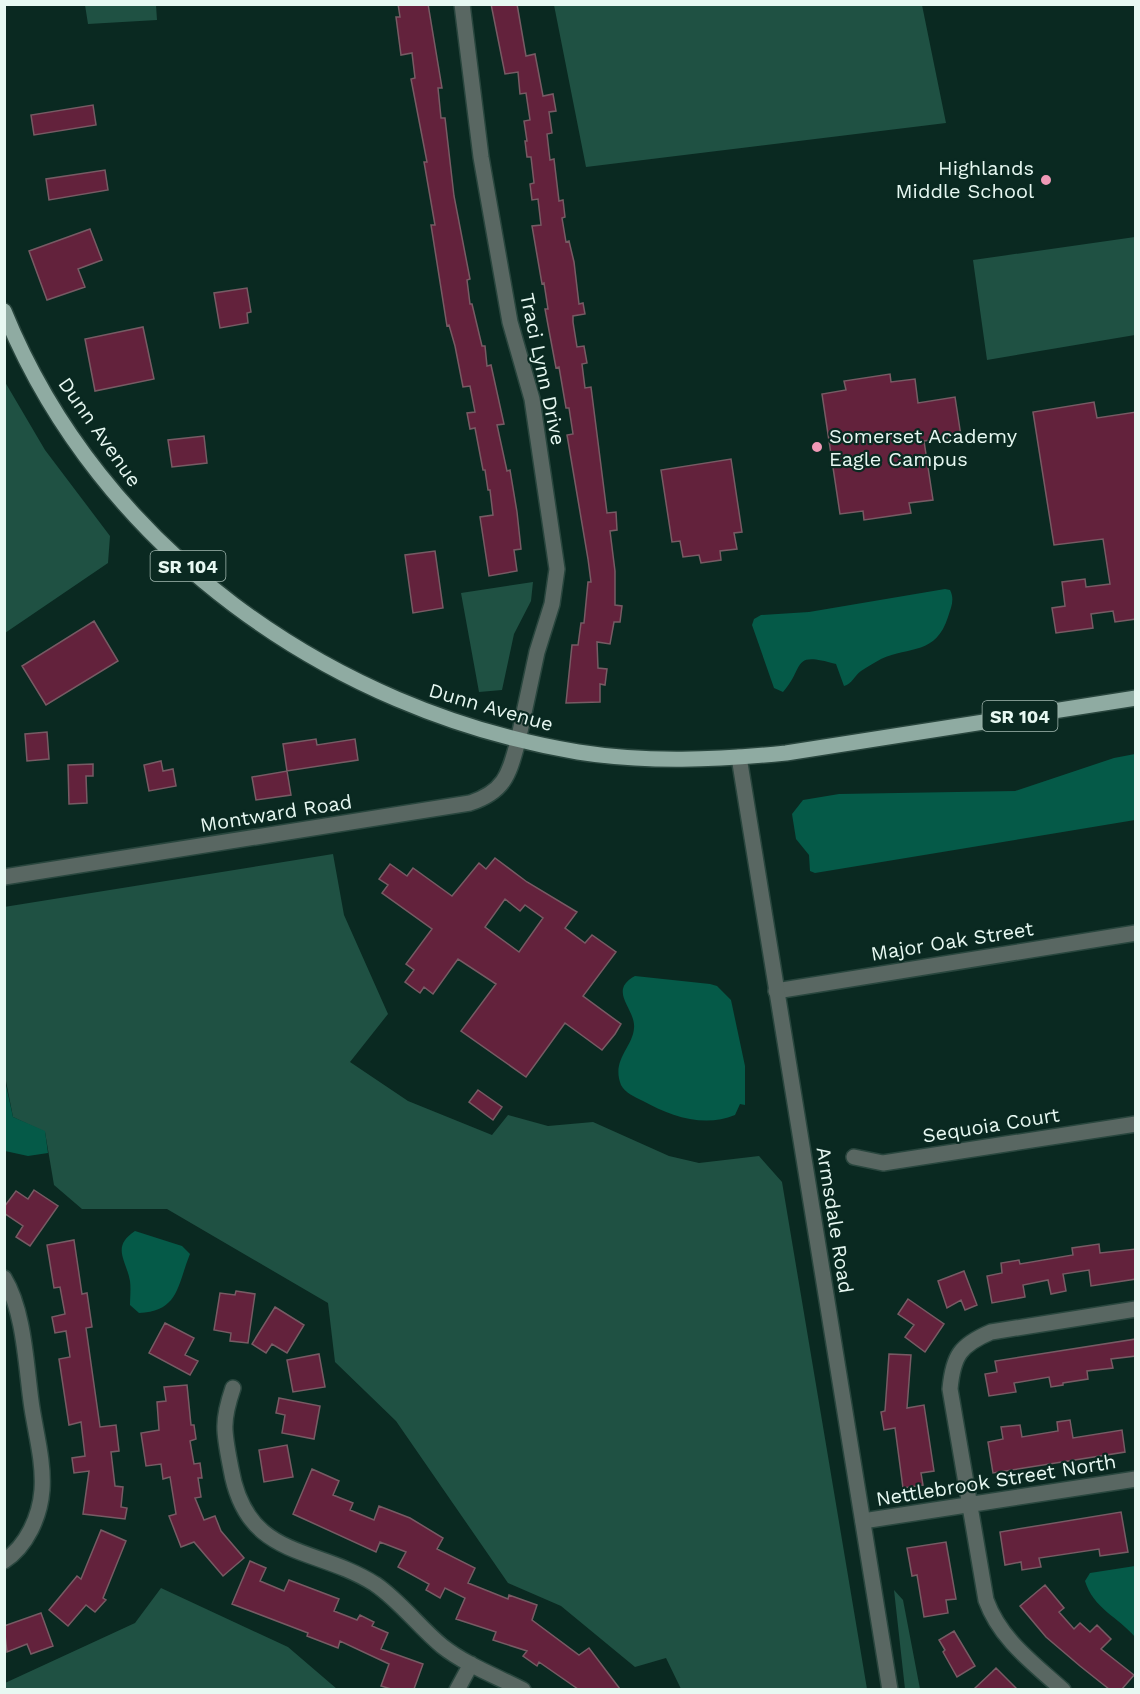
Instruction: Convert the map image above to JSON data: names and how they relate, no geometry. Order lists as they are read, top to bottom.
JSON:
{
  "streets": {
    "main road": ["Dunn Avenue", "SR 104"],
    "street": [
      "Traci Lynn Drive",
      "Montward Road",
      "Major Oak Street",
      "Sequoia Court",
      "Armsdale Road",
      "Nettlebrook Street North"
    ]
  },
  "crossings": [
    ["Traci Lynn Drive", "Dunn Avenue"],
    ["Traci Lynn Drive", "Montward Road"],
    ["Dunn Avenue", "Montward Road"],
    ["Dunn Avenue", "Armsdale Road"],
    ["Major Oak Street", "Armsdale Road"],
    ["Armsdale Road", "Nettlebrook Street North"]
  ],
  "places": ["Highlands Middle School", "Somerset Academy Eagle Campus"]
}
